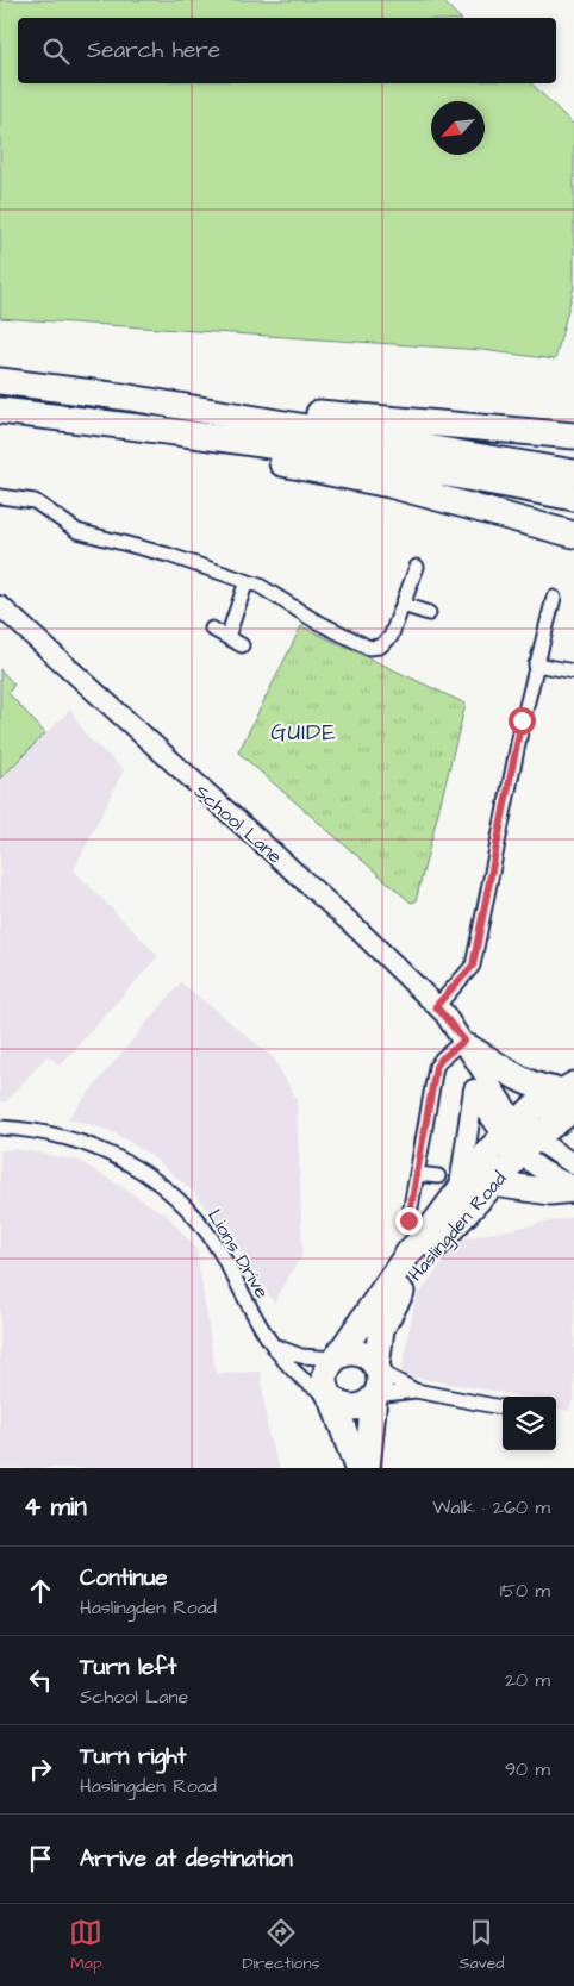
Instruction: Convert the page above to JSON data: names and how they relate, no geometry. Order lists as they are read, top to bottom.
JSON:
{
  "streets": {
    "highway": ["Haslingden Road"],
    "main road": ["School Lane"],
    "street": ["Lions Drive"]
  },
  "crossings": [
    ["School Lane", "Haslingden Road"],
    ["Haslingden Road", "Lions Drive"]
  ],
  "districts": ["GUIDE"],
  "north": "bottom left",
  "page": {
    "search": "Search here",
    "heading": ["4 min", "Walk · 260 m"],
    "list": [
      ["Continue", "Haslingden Road", "150 m"],
      ["Turn left", "School Lane", "20 m"],
      ["Turn right", "Haslingden Road", "90 m"],
      "Arrive at destination"
    ],
    "nav": ["Map", "Directions", "Saved"]
  }
}
